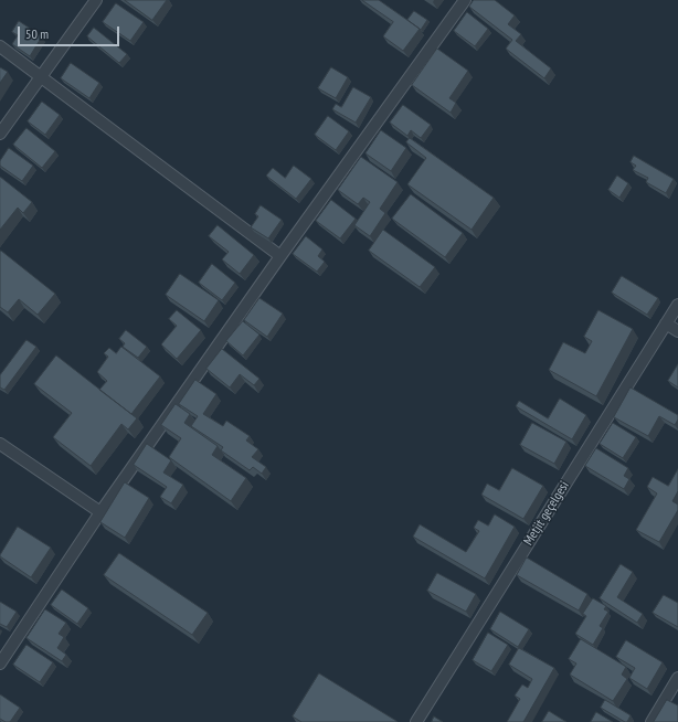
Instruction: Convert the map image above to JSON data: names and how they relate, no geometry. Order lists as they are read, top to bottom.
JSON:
{
  "streets": {
    "street": ["Metjit geçelgesi"]
  },
  "scale_bar": "50 m"
}
